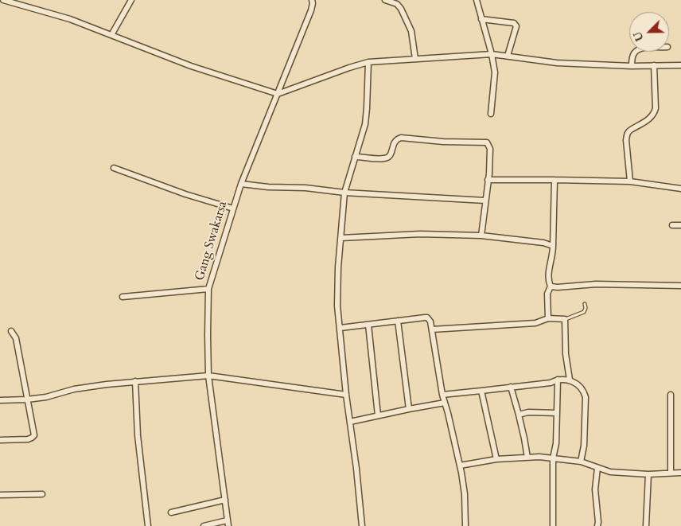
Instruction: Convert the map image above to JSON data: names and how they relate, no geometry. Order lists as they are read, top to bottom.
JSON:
{
  "streets": {
    "street": ["Gang Swakarsa"]
  },
  "north": "bottom left"
}
